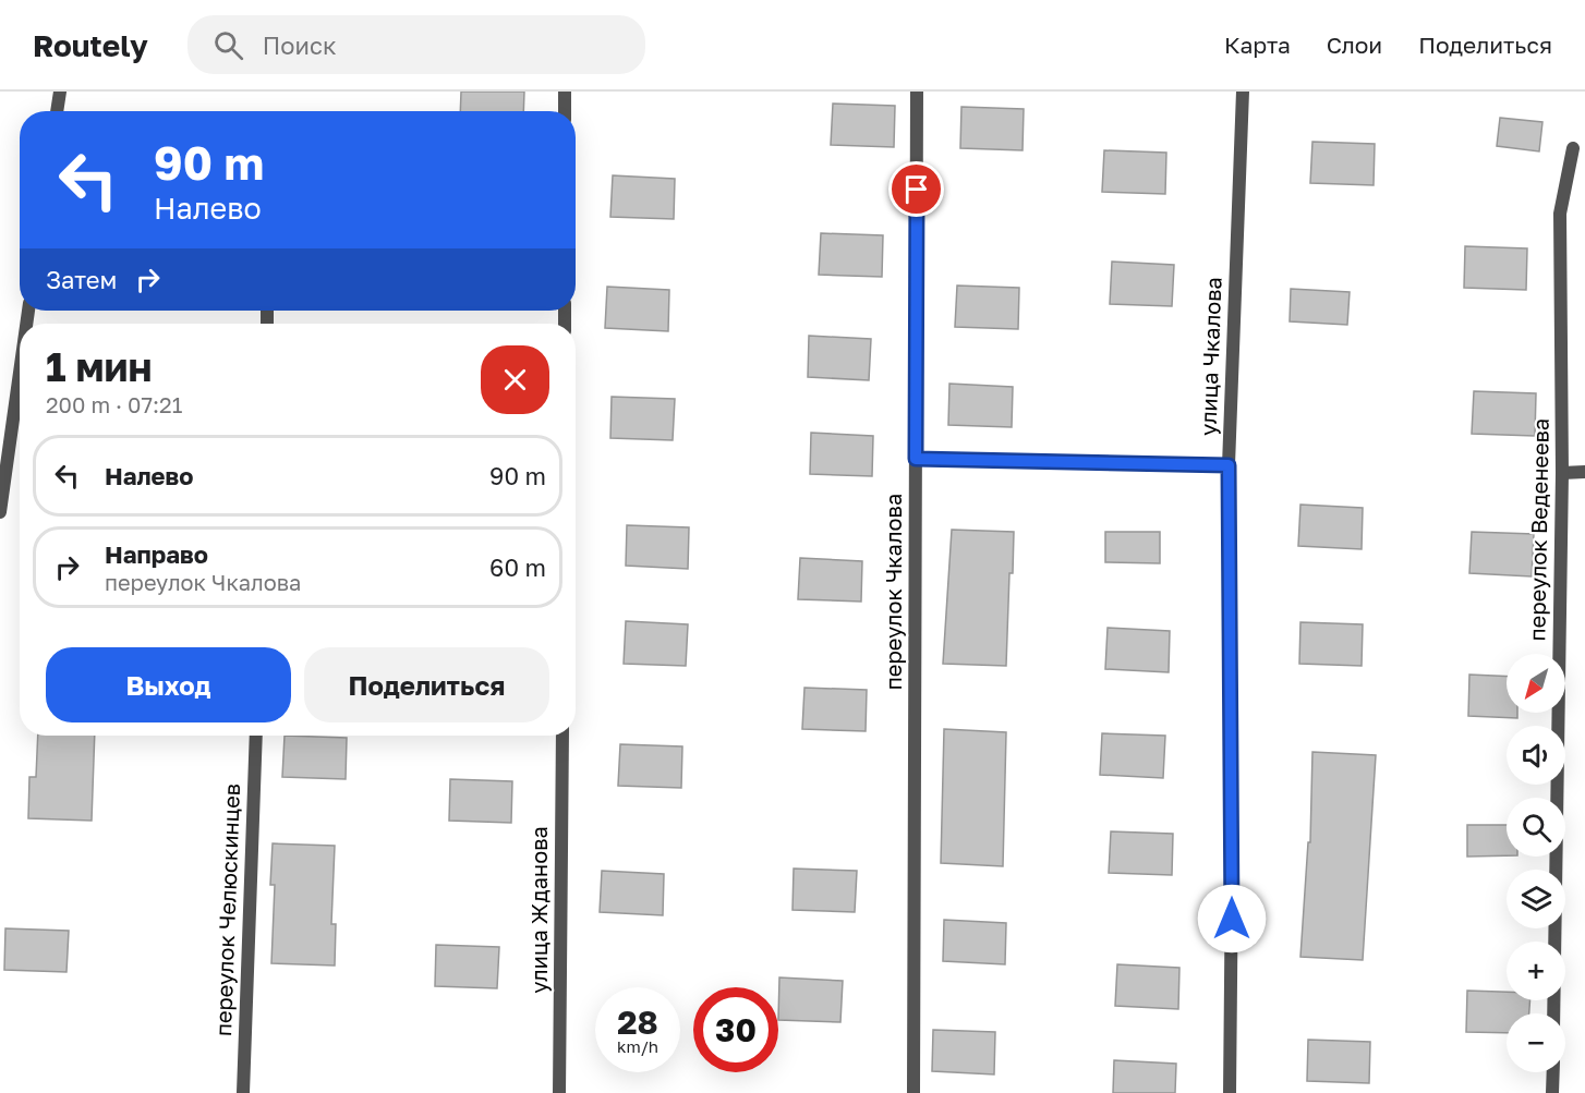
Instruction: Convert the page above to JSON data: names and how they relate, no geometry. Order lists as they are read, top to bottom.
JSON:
{
  "streets": {
    "street": [
      "улица Чкалова",
      "переулок Веденеева",
      "переулок Чкалова",
      "переулок Челюскинцев",
      "улица Жданова"
    ]
  },
  "north": "bottom left",
  "page": {
    "header": "Routely",
    "search": "Поиск",
    "nav": ["Карта", "Слои", "Поделиться"],
    "turn": ["90 m", "Налево"],
    "then": "Затем",
    "heading": ["1 мин", "200 m · 07:21"],
    "list": [
      {
        "name": "Налево",
        "value": "90 m"
      },
      {
        "name": "Направо",
        "note": "переулок Чкалова",
        "value": "60 m"
      }
    ],
    "buttons": ["Выход", "Поделиться"],
    "map_buttons": ["+", "−"],
    "speed": "28 km/h",
    "limit": "30"
  }
}
